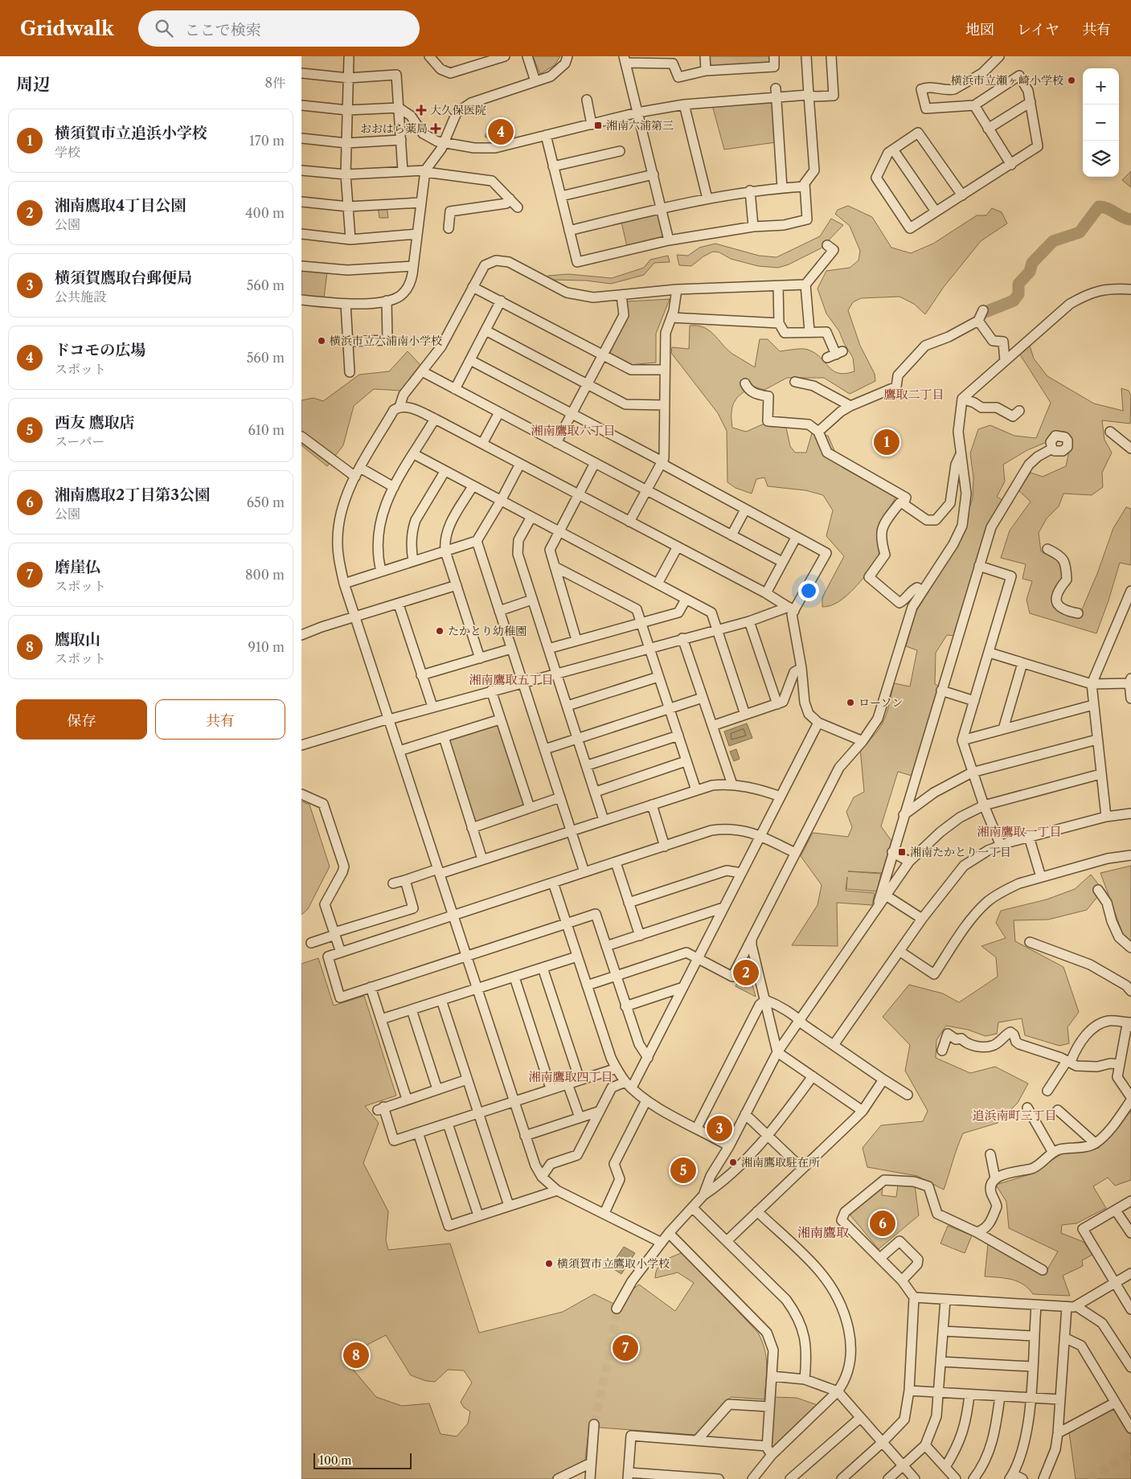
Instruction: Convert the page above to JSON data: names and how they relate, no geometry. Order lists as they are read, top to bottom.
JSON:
{
  "districts": [
    "鷹取二丁目",
    "湘南鷹取六丁目",
    "湘南鷹取五丁目",
    "湘南鷹取一丁目",
    "湘南鷹取四丁目",
    "追浜南町三丁目",
    "湘南鷹取"
  ],
  "places": {
    "other": [
      "横浜市立瀬ヶ崎小学校",
      "横浜市立六浦南小学校",
      "たかとり幼稚園",
      "ローソン",
      "湘南鷹取駐在所",
      "横須賀市立鷹取小学校"
    ],
    "health": ["大久保医院", "おおはら薬局"],
    "transit": ["湘南六浦第三", "湘南たかとり一丁目"]
  },
  "scale_bar": "100 m",
  "page": {
    "header": "Gridwalk",
    "search": "ここで検索",
    "nav": ["地図", "レイヤ", "共有"],
    "heading": ["周辺", "8件"],
    "map_buttons": ["+", "−"],
    "list": [
      {
        "mark": "1",
        "name": "横須賀市立追浜小学校",
        "note": "学校",
        "value": "170 m"
      },
      {
        "mark": "2",
        "name": "湘南鷹取4丁目公園",
        "note": "公園",
        "value": "400 m"
      },
      {
        "mark": "3",
        "name": "横須賀鷹取台郵便局",
        "note": "公共施設",
        "value": "560 m"
      },
      {
        "mark": "4",
        "name": "ドコモの広場",
        "note": "スポット",
        "value": "560 m"
      },
      {
        "mark": "5",
        "name": "西友 鷹取店",
        "note": "スーパー",
        "value": "610 m"
      },
      {
        "mark": "6",
        "name": "湘南鷹取2丁目第3公園",
        "note": "公園",
        "value": "650 m"
      },
      {
        "mark": "7",
        "name": "磨崖仏",
        "note": "スポット",
        "value": "800 m"
      },
      {
        "mark": "8",
        "name": "鷹取山",
        "note": "スポット",
        "value": "910 m"
      }
    ],
    "pins": [
      "4",
      "1",
      "2",
      "3",
      "5",
      "6",
      "7",
      "8"
    ],
    "buttons": ["保存", "共有"],
    "scale": "100 m"
  }
}
